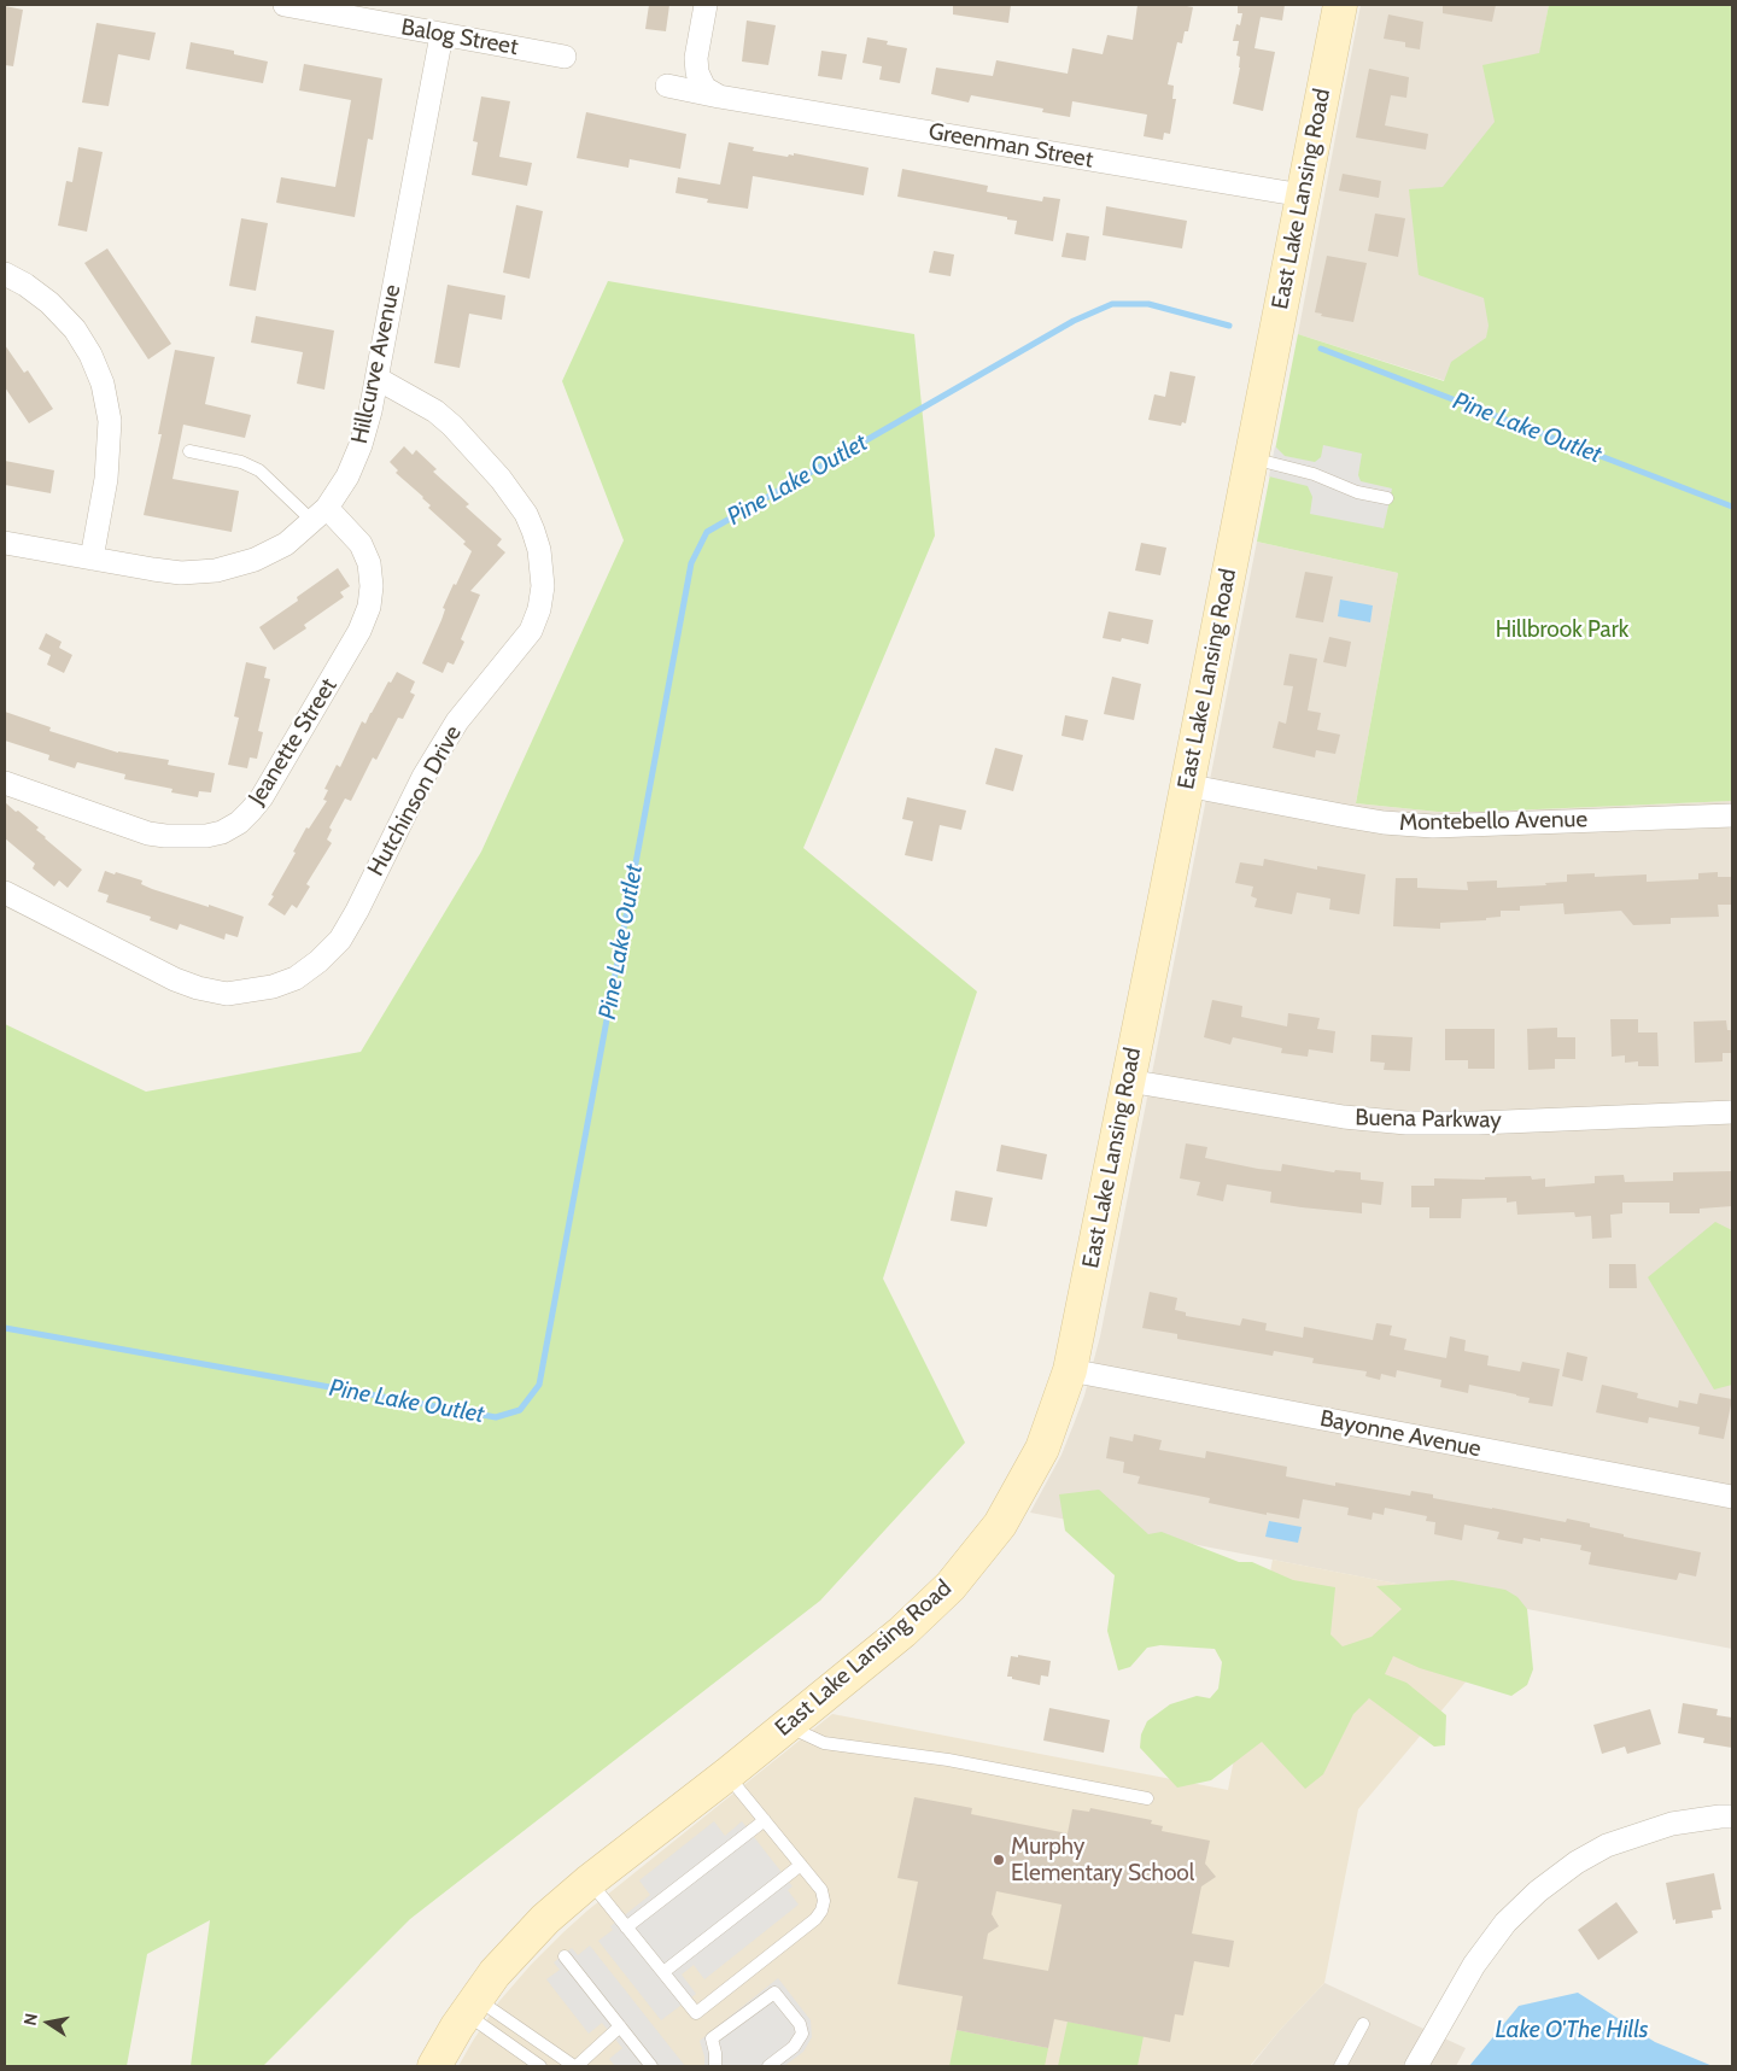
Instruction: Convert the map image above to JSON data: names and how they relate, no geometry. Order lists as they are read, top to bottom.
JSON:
{
  "streets": {
    "street": [
      "Balog Street",
      "Greenman Street",
      "East Lake Lansing Road",
      "Hillcurve Avenue",
      "Jeanette Street",
      "Hutchinson Drive",
      "Montebello Avenue",
      "Buena Parkway",
      "Bayonne Avenue"
    ]
  },
  "crossings": [
    ["Balog Street", "Hillcurve Avenue"],
    ["Greenman Street", "East Lake Lansing Road"],
    ["East Lake Lansing Road", "Montebello Avenue"],
    ["East Lake Lansing Road", "Buena Parkway"],
    ["East Lake Lansing Road", "Bayonne Avenue"],
    ["Hillcurve Avenue", "Jeanette Street"],
    ["Hillcurve Avenue", "Hutchinson Drive"]
  ],
  "water": ["Pine Lake Outlet", "Lake O'The Hills"],
  "parks": ["Hillbrook Park"],
  "places": ["Murphy Elementary School"],
  "north": "left"
}
